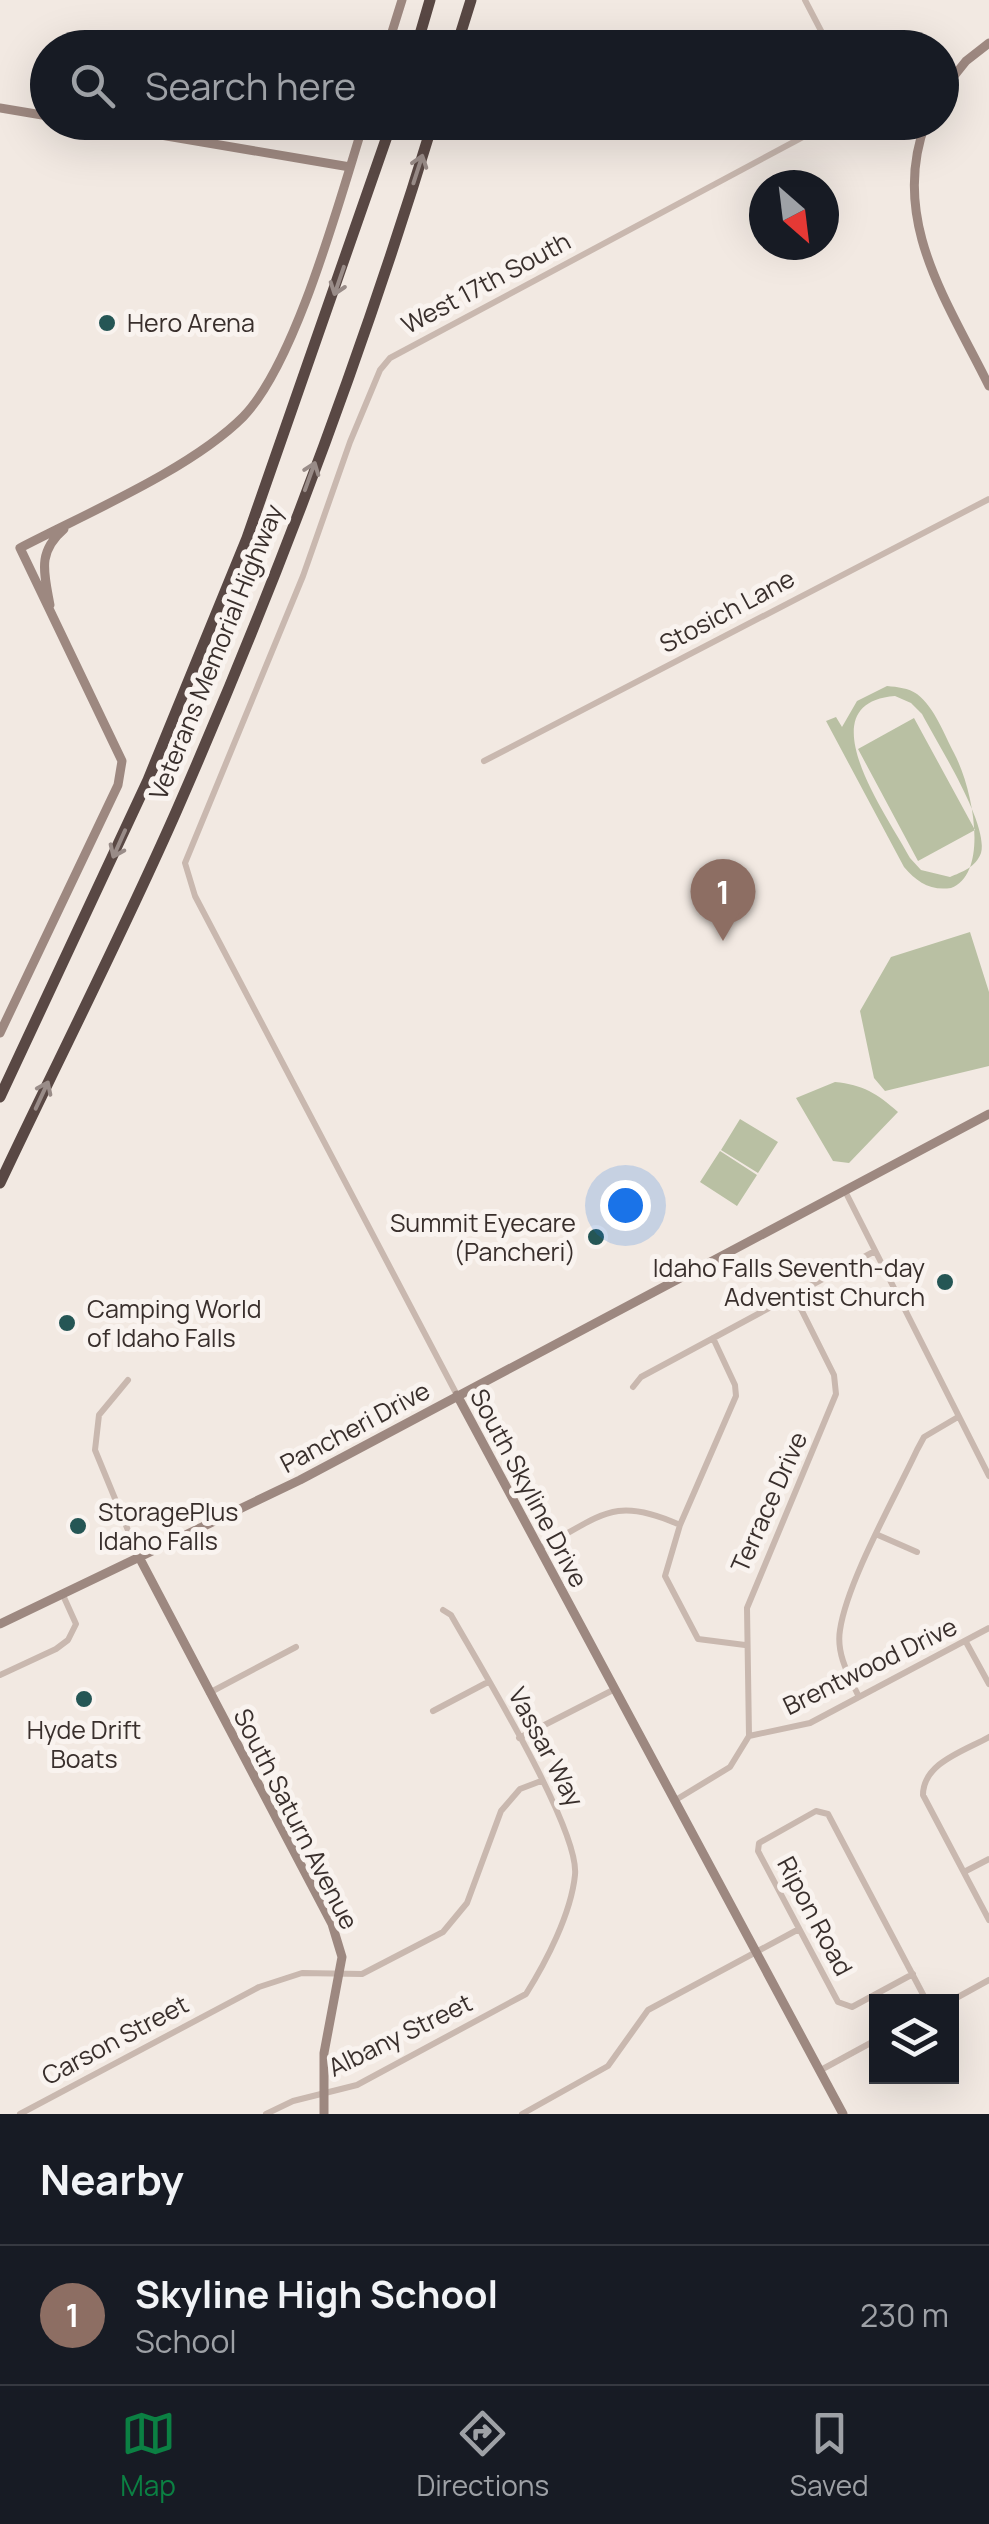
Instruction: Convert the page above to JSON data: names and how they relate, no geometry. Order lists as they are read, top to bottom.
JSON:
{
  "streets": {
    "highway": ["Veterans Memorial Highway"],
    "street": [
      "West 17th South",
      "Stosich Lane",
      "Pancheri Drive",
      "South Skyline Drive",
      "Terrace Drive",
      "Brentwood Drive",
      "Vassar Way",
      "South Saturn Avenue",
      "Ripon Road",
      "Albany Street",
      "Carson Street"
    ]
  },
  "crossings": [
    ["West 17th South", "South Skyline Drive"],
    ["Pancheri Drive", "South Skyline Drive"],
    ["Pancheri Drive", "South Saturn Avenue"],
    ["Terrace Drive", "Brentwood Drive"],
    ["Vassar Way", "Albany Street"],
    ["Vassar Way", "Carson Street"],
    ["South Saturn Avenue", "Albany Street"],
    ["South Saturn Avenue", "Carson Street"]
  ],
  "places": [
    "Hero Arena",
    "Summit Eyecare (Pancheri)",
    "Idaho Falls Seventh-day Adventist Church",
    "Camping World of Idaho Falls",
    "StoragePlus Idaho Falls",
    "Hyde Drift Boats"
  ],
  "north": "bottom right",
  "page": {
    "search": "Search here",
    "pins": "1",
    "heading": "Nearby",
    "list": [
      {
        "mark": "1",
        "name": "Skyline High School",
        "note": "School",
        "value": "230 m"
      }
    ],
    "nav": ["Map", "Directions", "Saved"]
  }
}
